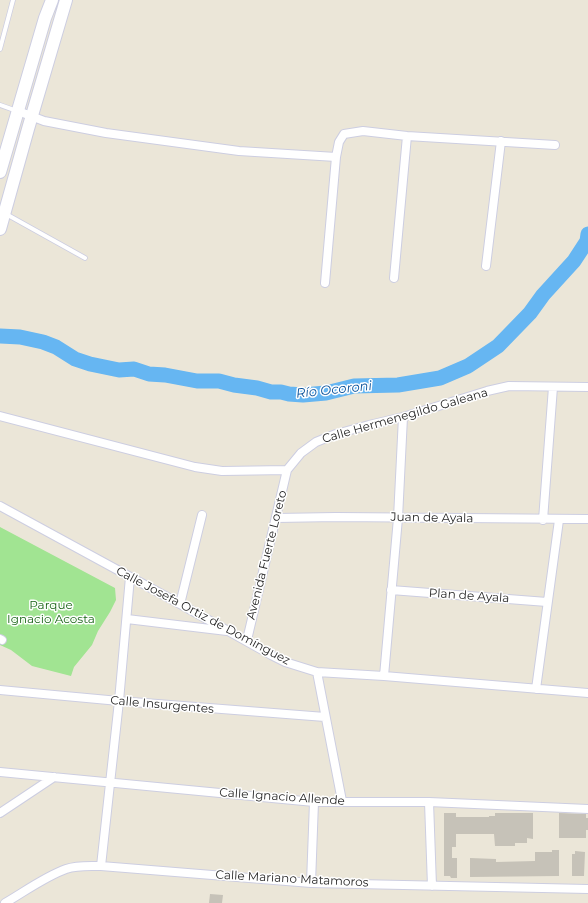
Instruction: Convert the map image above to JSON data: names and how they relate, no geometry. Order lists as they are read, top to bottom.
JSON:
{
  "streets": {
    "street": [
      "Calle Hermenegildo Galeana",
      "Juan de Ayala",
      "Avenida Fuerte Loreto",
      "Plan de Ayala",
      "Calle Josefa Ortiz de Domínguez",
      "Calle Insurgentes",
      "Calle Ignacio Allende",
      "Calle Mariano Matamoros"
    ]
  },
  "crossings": [
    ["Calle Hermenegildo Galeana", "Avenida Fuerte Loreto"],
    ["Juan de Ayala", "Avenida Fuerte Loreto"],
    ["Avenida Fuerte Loreto", "Calle Josefa Ortiz de Domínguez"]
  ],
  "water": ["Río Ocoroni"],
  "parks": ["Parque Ignacio Acosta"]
}
